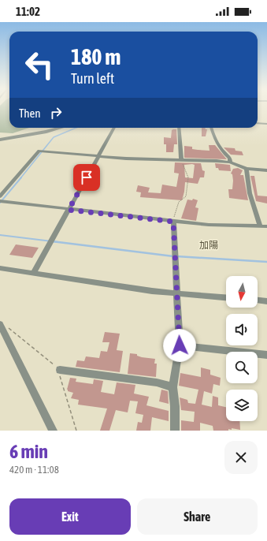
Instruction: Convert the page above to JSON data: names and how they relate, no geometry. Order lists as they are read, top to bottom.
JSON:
{
  "districts": ["加陽"],
  "north": "bottom",
  "page": {
    "status": "11:02",
    "turn": ["180 m", "Turn left"],
    "then": "Then",
    "heading": ["6 min", "420 m · 11:08"],
    "buttons": ["Exit", "Share"]
  }
}
